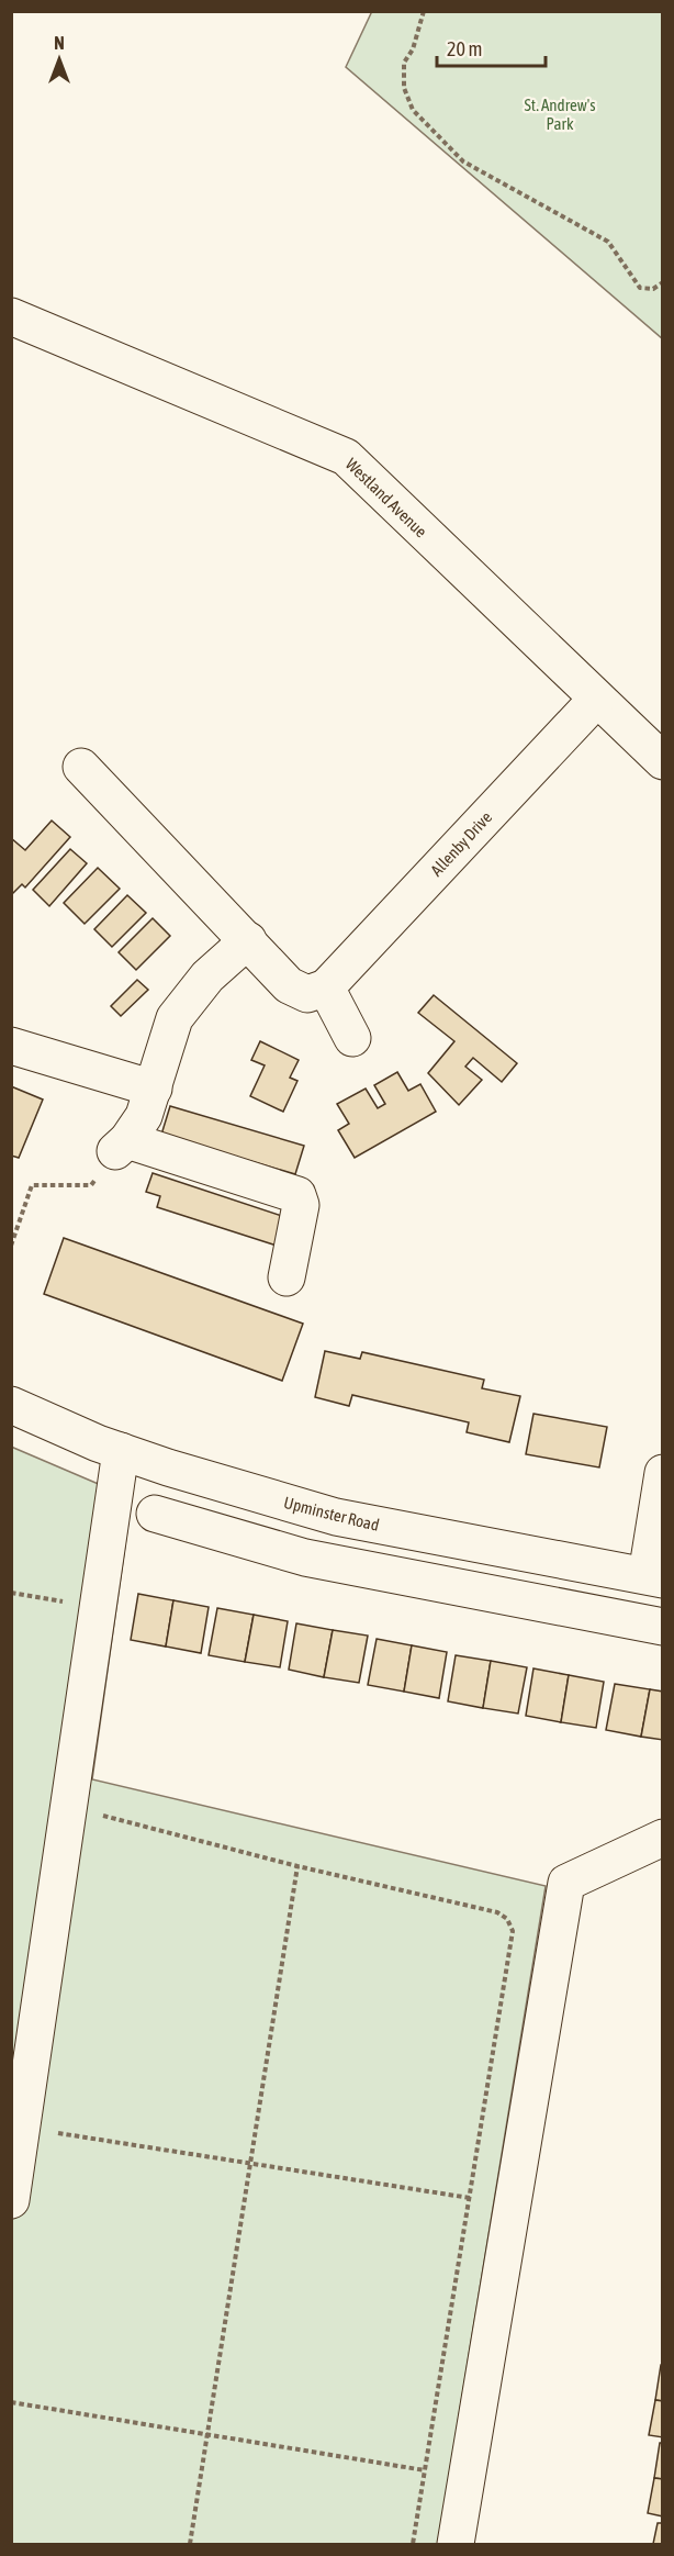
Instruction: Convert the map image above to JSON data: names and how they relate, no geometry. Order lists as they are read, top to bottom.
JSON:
{
  "streets": {
    "street": ["Westland Avenue", "Allenby Drive", "Upminster Road"]
  },
  "crossings": [
    ["Westland Avenue", "Allenby Drive"]
  ],
  "parks": ["St. Andrew's Park"],
  "scale_bar": "20 m",
  "north": "top"
}
